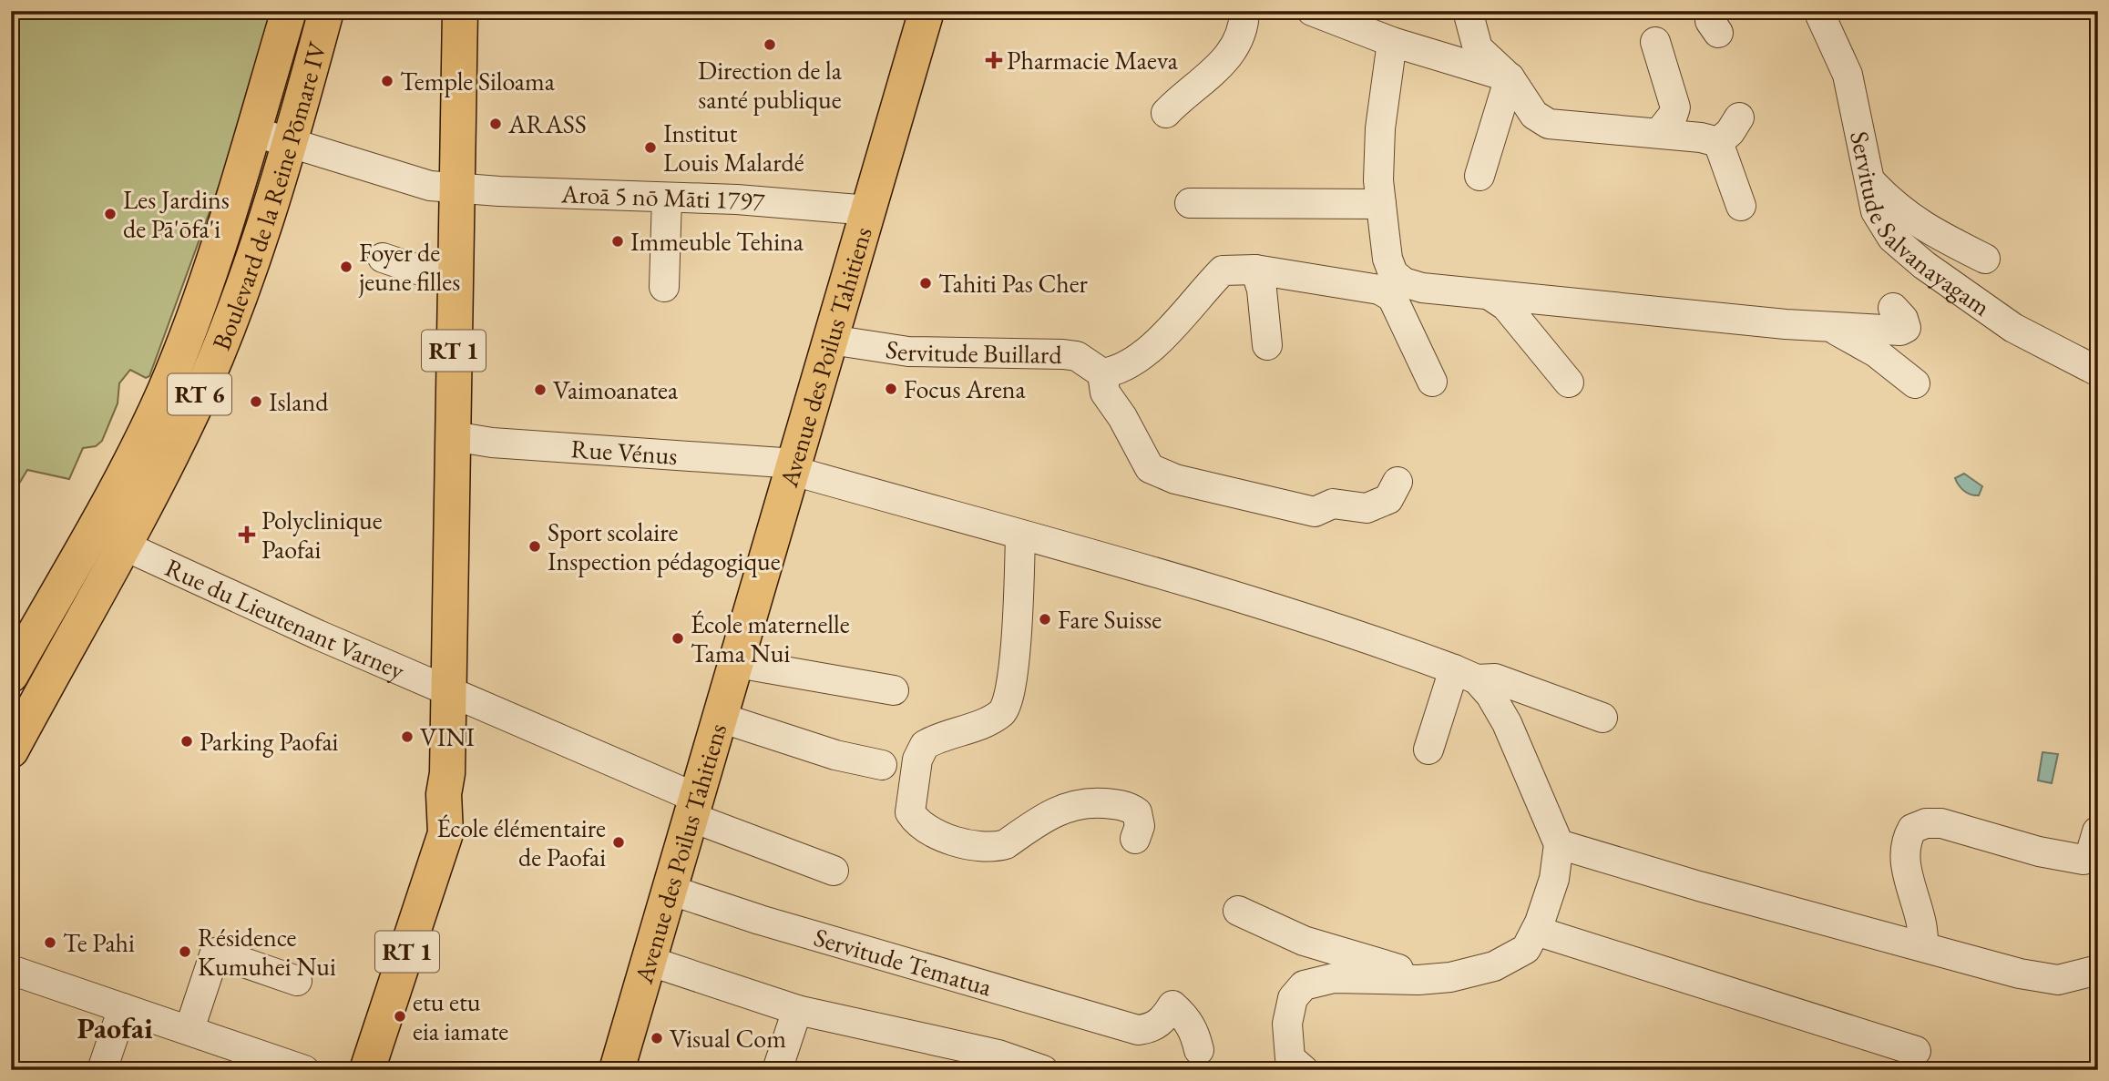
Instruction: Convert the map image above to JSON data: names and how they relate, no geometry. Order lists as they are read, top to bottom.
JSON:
{
  "streets": {
    "main road": [
      "Boulevard de la Reine Pōmare IV",
      "RT 1",
      "Avenue des Poilus Tahitiens",
      "RT 6"
    ],
    "street": [
      "Aroā 5 nō Māti 1797",
      "Servitude Salvanayagam",
      "Servitude Buillard",
      "Rue Vénus",
      "Rue du Lieutenant Varney",
      "Servitude Tematua"
    ]
  },
  "crossings": [
    ["Boulevard de la Reine Pōmare IV", "Aroā 5 nō Māti 1797"],
    ["Boulevard de la Reine Pōmare IV", "Rue du Lieutenant Varney"],
    ["Aroā 5 nō Māti 1797", "RT 1"],
    ["Aroā 5 nō Māti 1797", "Avenue des Poilus Tahitiens"],
    ["RT 1", "Rue Vénus"],
    ["RT 1", "Rue du Lieutenant Varney"],
    ["Servitude Buillard", "Avenue des Poilus Tahitiens"],
    ["Avenue des Poilus Tahitiens", "Rue Vénus"],
    ["Avenue des Poilus Tahitiens", "Rue du Lieutenant Varney"],
    ["Avenue des Poilus Tahitiens", "Servitude Tematua"]
  ],
  "districts": ["Paofai"],
  "places": {
    "other": [
      "Direction de la santé publique",
      "Temple Siloama",
      "ARASS",
      "Institut Louis Malardé",
      "Les Jardins de Pā'ōfa'i",
      "Immeuble Tehina",
      "Foyer de jeune filles",
      "Tahiti Pas Cher",
      "Focus Arena",
      "Vaimoanatea",
      "Island",
      "Sport scolaire Inspection pédagogique",
      "Fare Suisse",
      "École maternelle Tama Nui",
      "VINI",
      "Parking Paofai",
      "École élémentaire de Paofai",
      "Te Pahi",
      "Résidence Kumuhei Nui",
      "etu etu eia iamate",
      "Visual Com"
    ],
    "health": ["Pharmacie Maeva", "Polyclinique Paofai"]
  }
}
